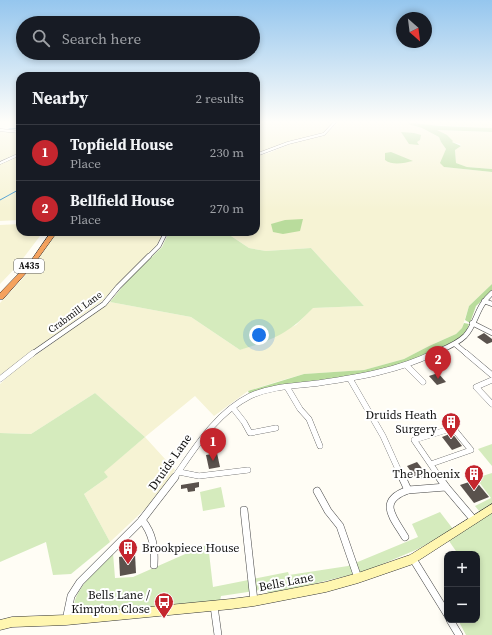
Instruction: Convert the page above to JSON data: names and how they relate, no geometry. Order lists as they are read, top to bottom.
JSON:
{
  "streets": {
    "highway": ["A435"],
    "street": ["Crabmill Lane", "Druids Lane", "Bells Lane"]
  },
  "crossings": [
    ["Druids Lane", "Bells Lane"]
  ],
  "places": {
    "building": ["Druids Heath Surgery", "The Phoenix", "Brookpiece House"],
    "bus stop": ["Bells Lane / Kimpton Close"]
  },
  "north": "bottom right",
  "page": {
    "search": "Search here",
    "heading": ["Nearby", "2 results"],
    "list": [
      {
        "mark": "1",
        "name": "Topfield House",
        "note": "Place",
        "value": "230 m"
      },
      {
        "mark": "2",
        "name": "Bellfield House",
        "note": "Place",
        "value": "270 m"
      }
    ],
    "pins": ["2", "1"],
    "map_buttons": ["+", "−"]
  }
}
